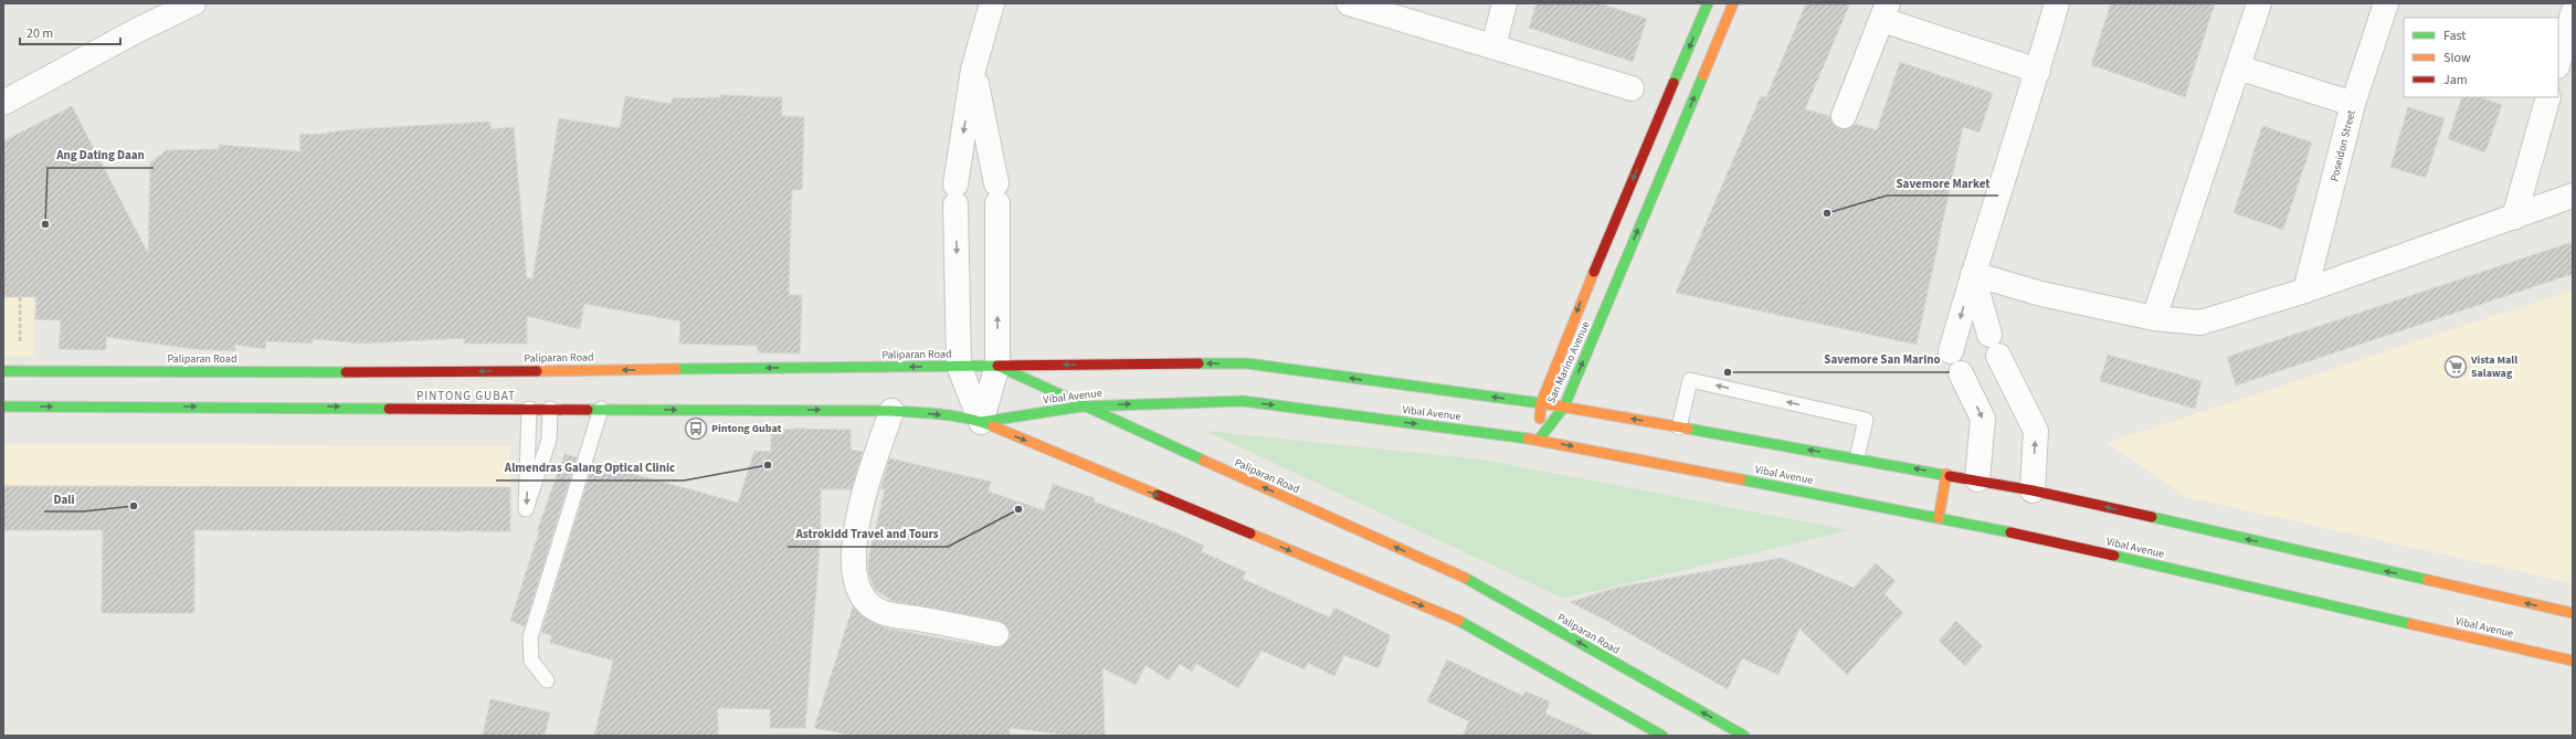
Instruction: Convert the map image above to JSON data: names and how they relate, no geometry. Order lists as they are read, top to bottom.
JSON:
{
  "streets": {
    "main road": ["Paliparan Road", "San Marino Avenue", "Vibal Avenue"],
    "street": ["Poseidon Street"]
  },
  "crossings": [
    ["Paliparan Road", "Vibal Avenue"],
    ["San Marino Avenue", "Vibal Avenue"]
  ],
  "districts": ["PINTONG GUBAT"],
  "places": {
    "other": [
      "Savemore Market",
      "Ang Dating Daan",
      "Savemore San Marino",
      "Almendras Galang Optical Clinic",
      "Dali",
      "Astrokidd Travel and Tours"
    ],
    "supermarket": ["Vista Mall Salawag"],
    "bus stop": ["Pintong Gubat"]
  },
  "legend": ["Fast", "Slow", "Jam"],
  "scale_bar": "20 m"
}
